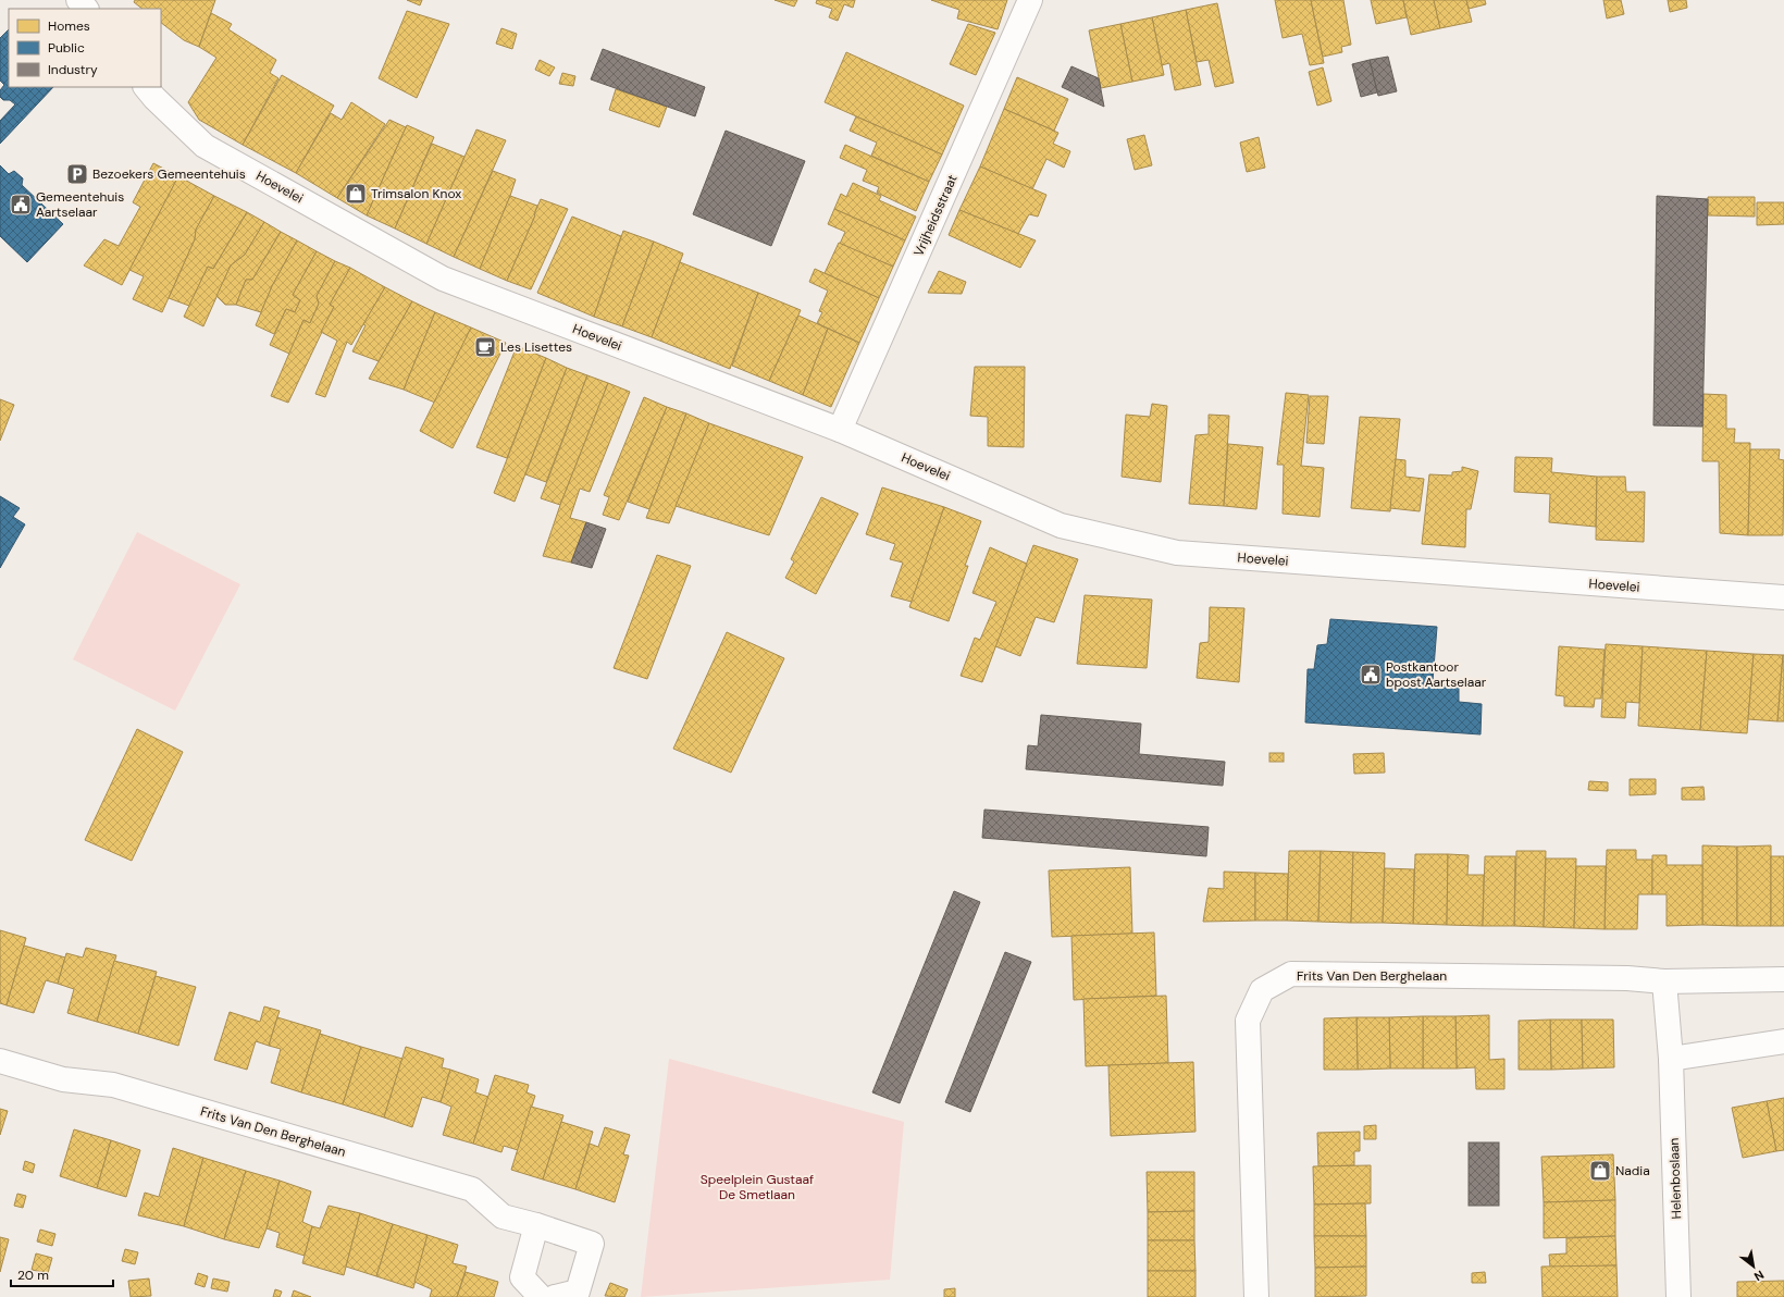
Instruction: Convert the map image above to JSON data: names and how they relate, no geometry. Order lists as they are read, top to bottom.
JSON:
{
  "streets": {
    "street": [
      "Hoevelei",
      "Vrijheidsstraat",
      "Frits Van Den Berghelaan",
      "Helenboslaan"
    ]
  },
  "crossings": [
    ["Hoevelei", "Vrijheidsstraat"],
    ["Frits Van Den Berghelaan", "Helenboslaan"]
  ],
  "parks": ["Speelplein Gustaaf De Smetlaan"],
  "places": {
    "parking": ["Bezoekers Gemeentehuis"],
    "shop": ["Trimsalon Knox", "Nadia"],
    "public building": ["Gemeentehuis Aartselaar", "Postkantoor bpost Aartselaar"],
    "cafe": ["Les Lisettes"]
  },
  "legend": ["Homes", "Public", "Industry"],
  "scale_bar": "20 m",
  "north": "bottom right"
}
